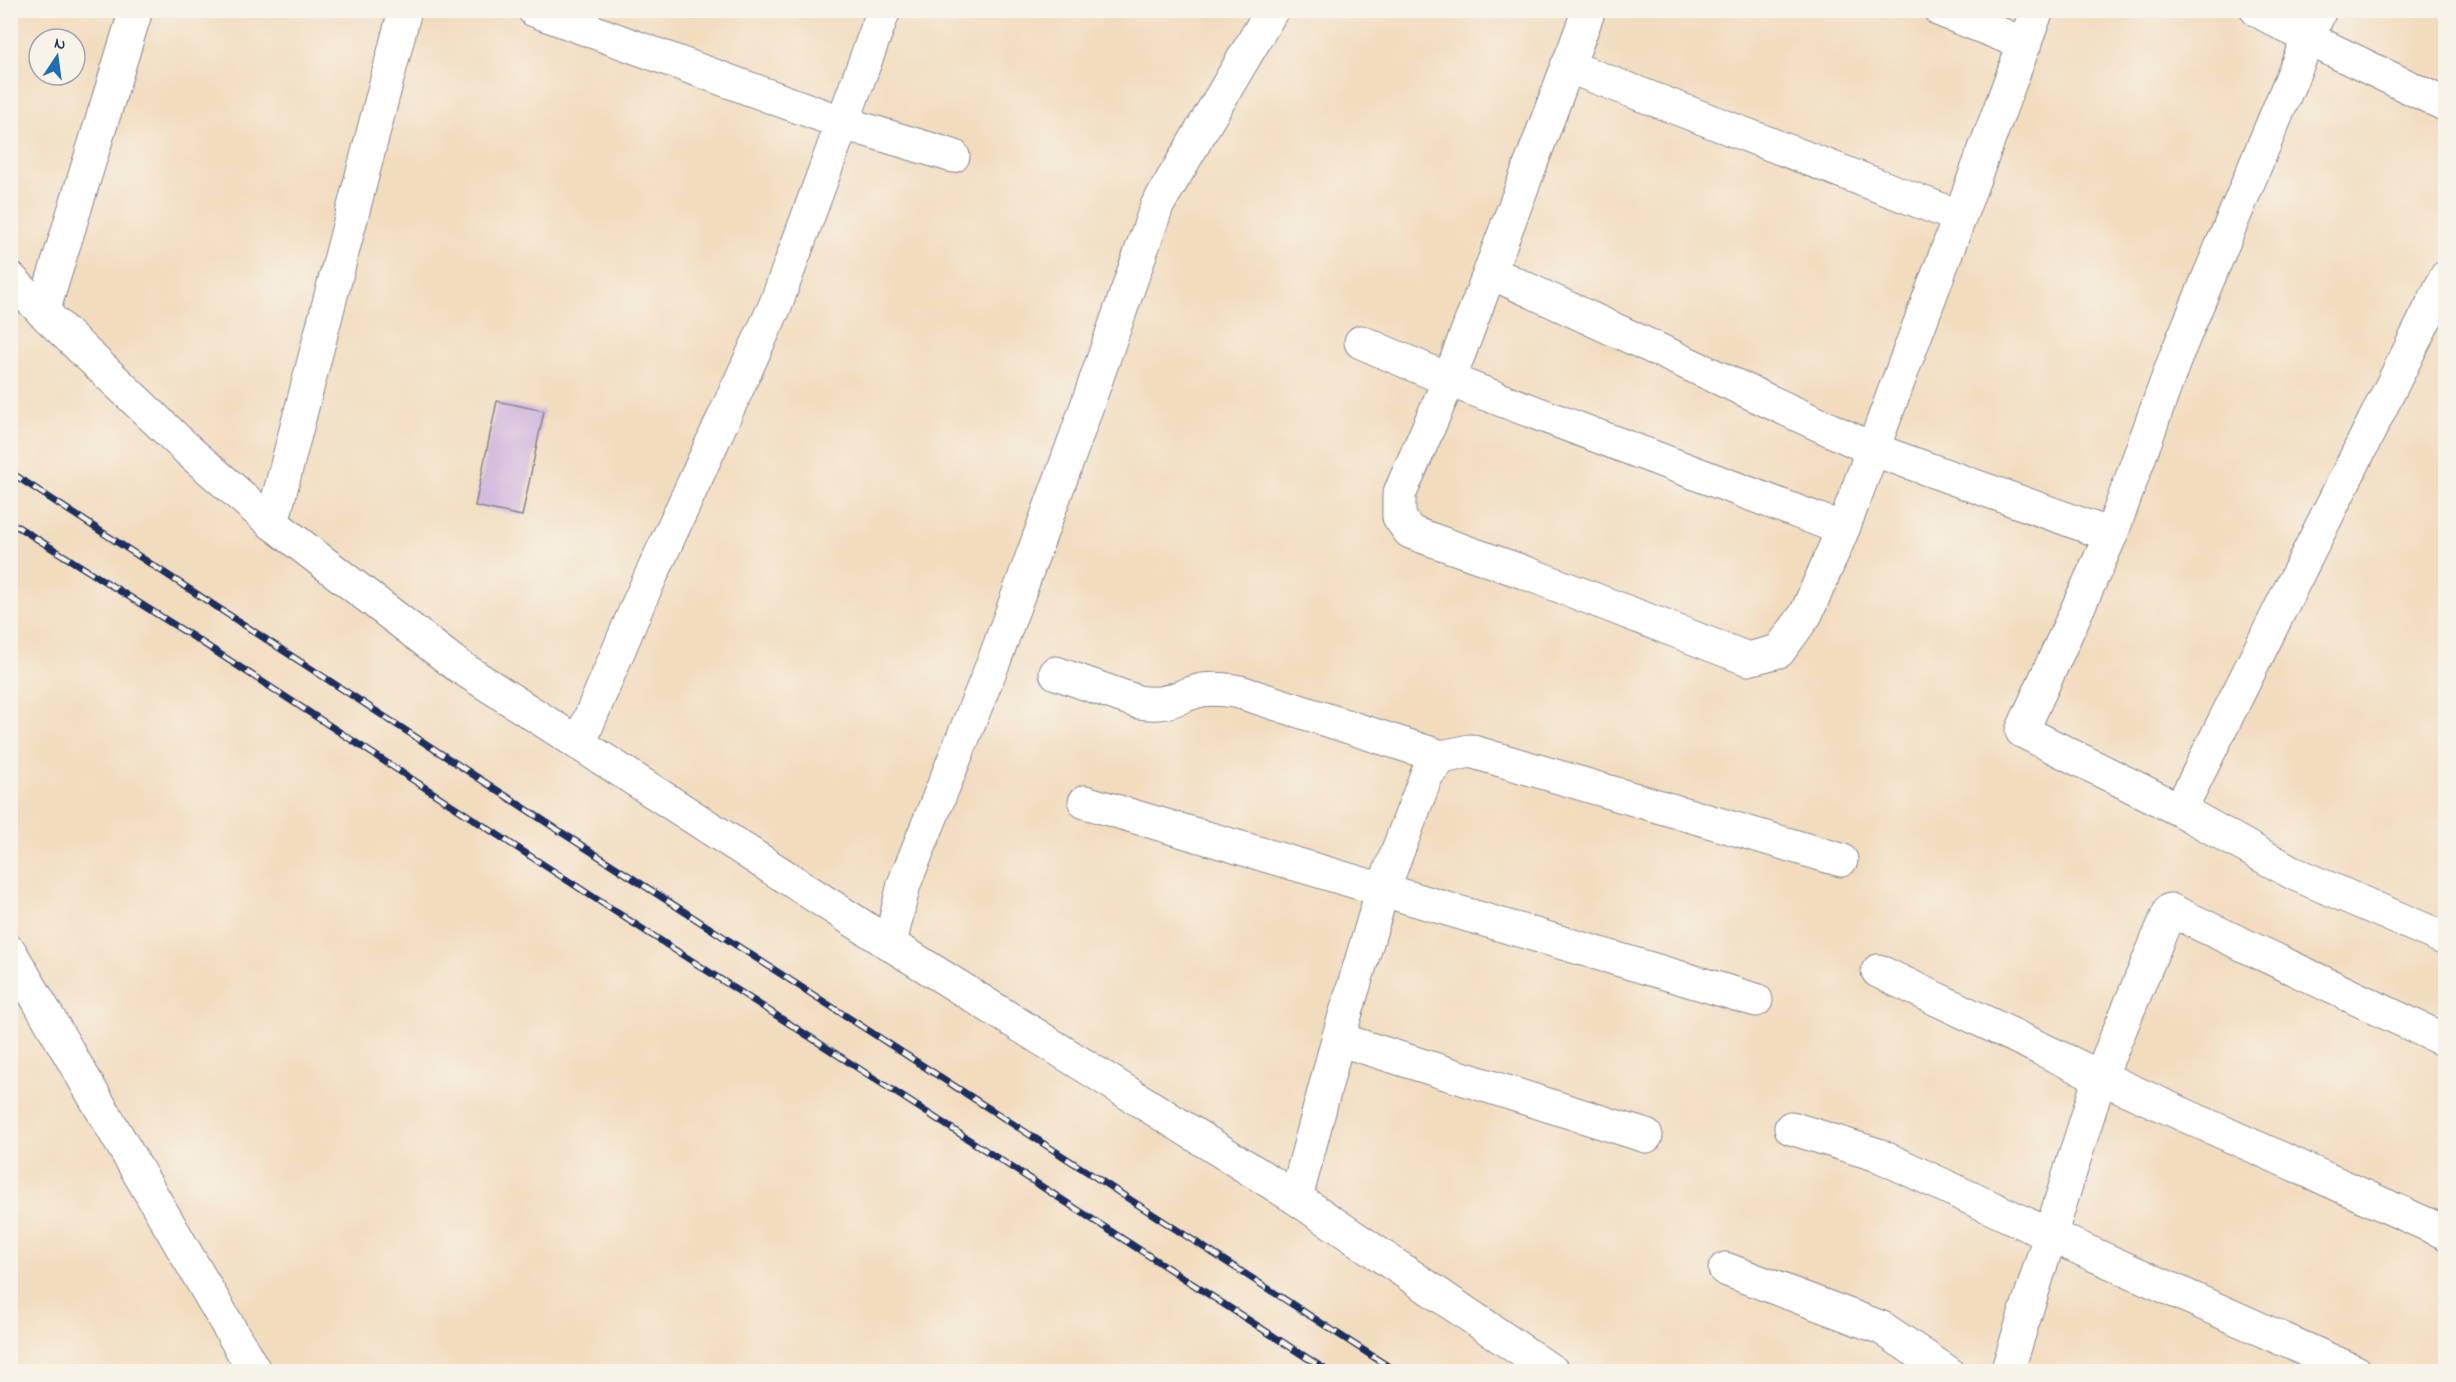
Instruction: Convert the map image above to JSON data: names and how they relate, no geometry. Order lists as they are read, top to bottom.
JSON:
{
  "north": "top"
}
